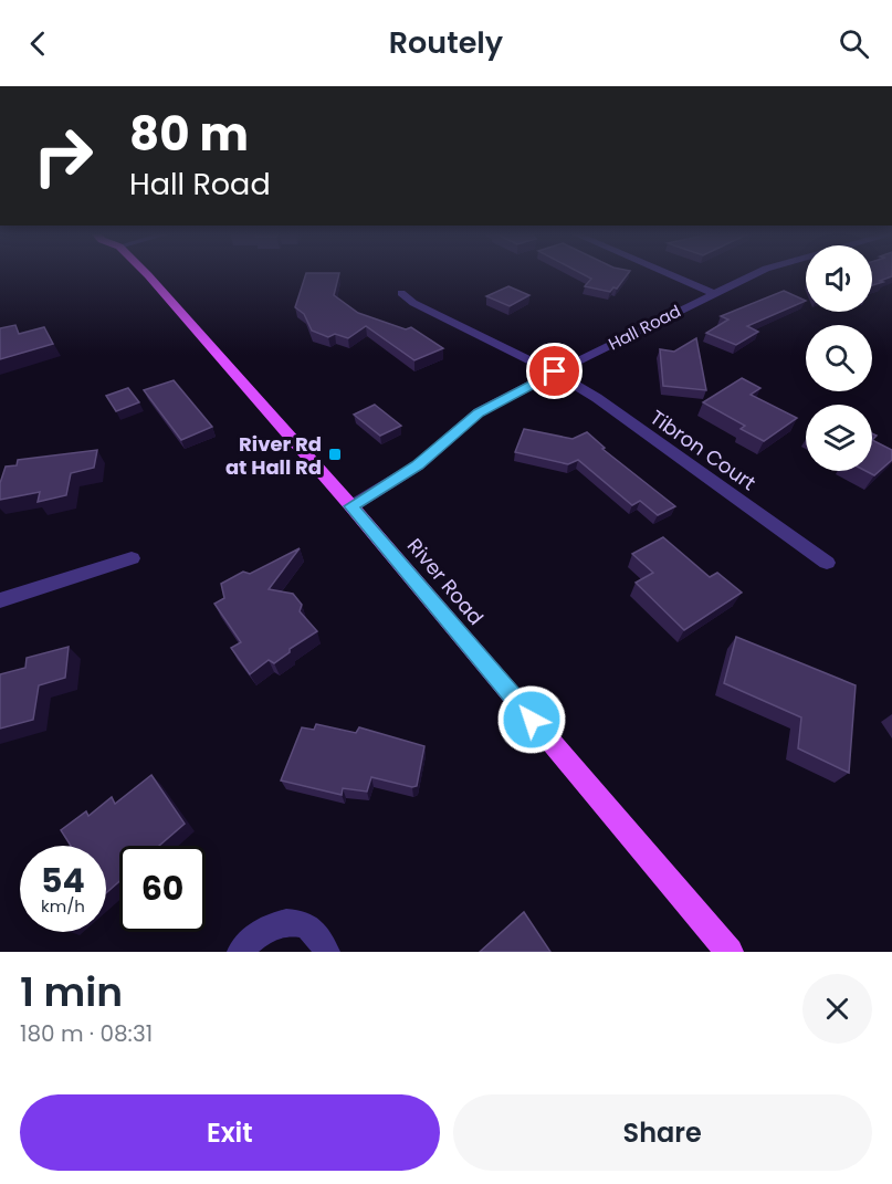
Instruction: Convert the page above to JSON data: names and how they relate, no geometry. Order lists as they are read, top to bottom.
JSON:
{
  "streets": {
    "main road": ["River Road"],
    "street": ["Hall Road", "Tibron Court"]
  },
  "crossings": [
    ["Hall Road", "Tibron Court"],
    ["Hall Road", "River Road"]
  ],
  "places": {
    "transit": ["River Rd at Hall Rd"]
  },
  "page": {
    "header": "Routely",
    "turn": ["80 m", "Hall Road"],
    "speed": "54 km/h",
    "limit": "60",
    "heading": ["1 min", "180 m · 08:31"],
    "buttons": ["Exit", "Share"]
  }
}
